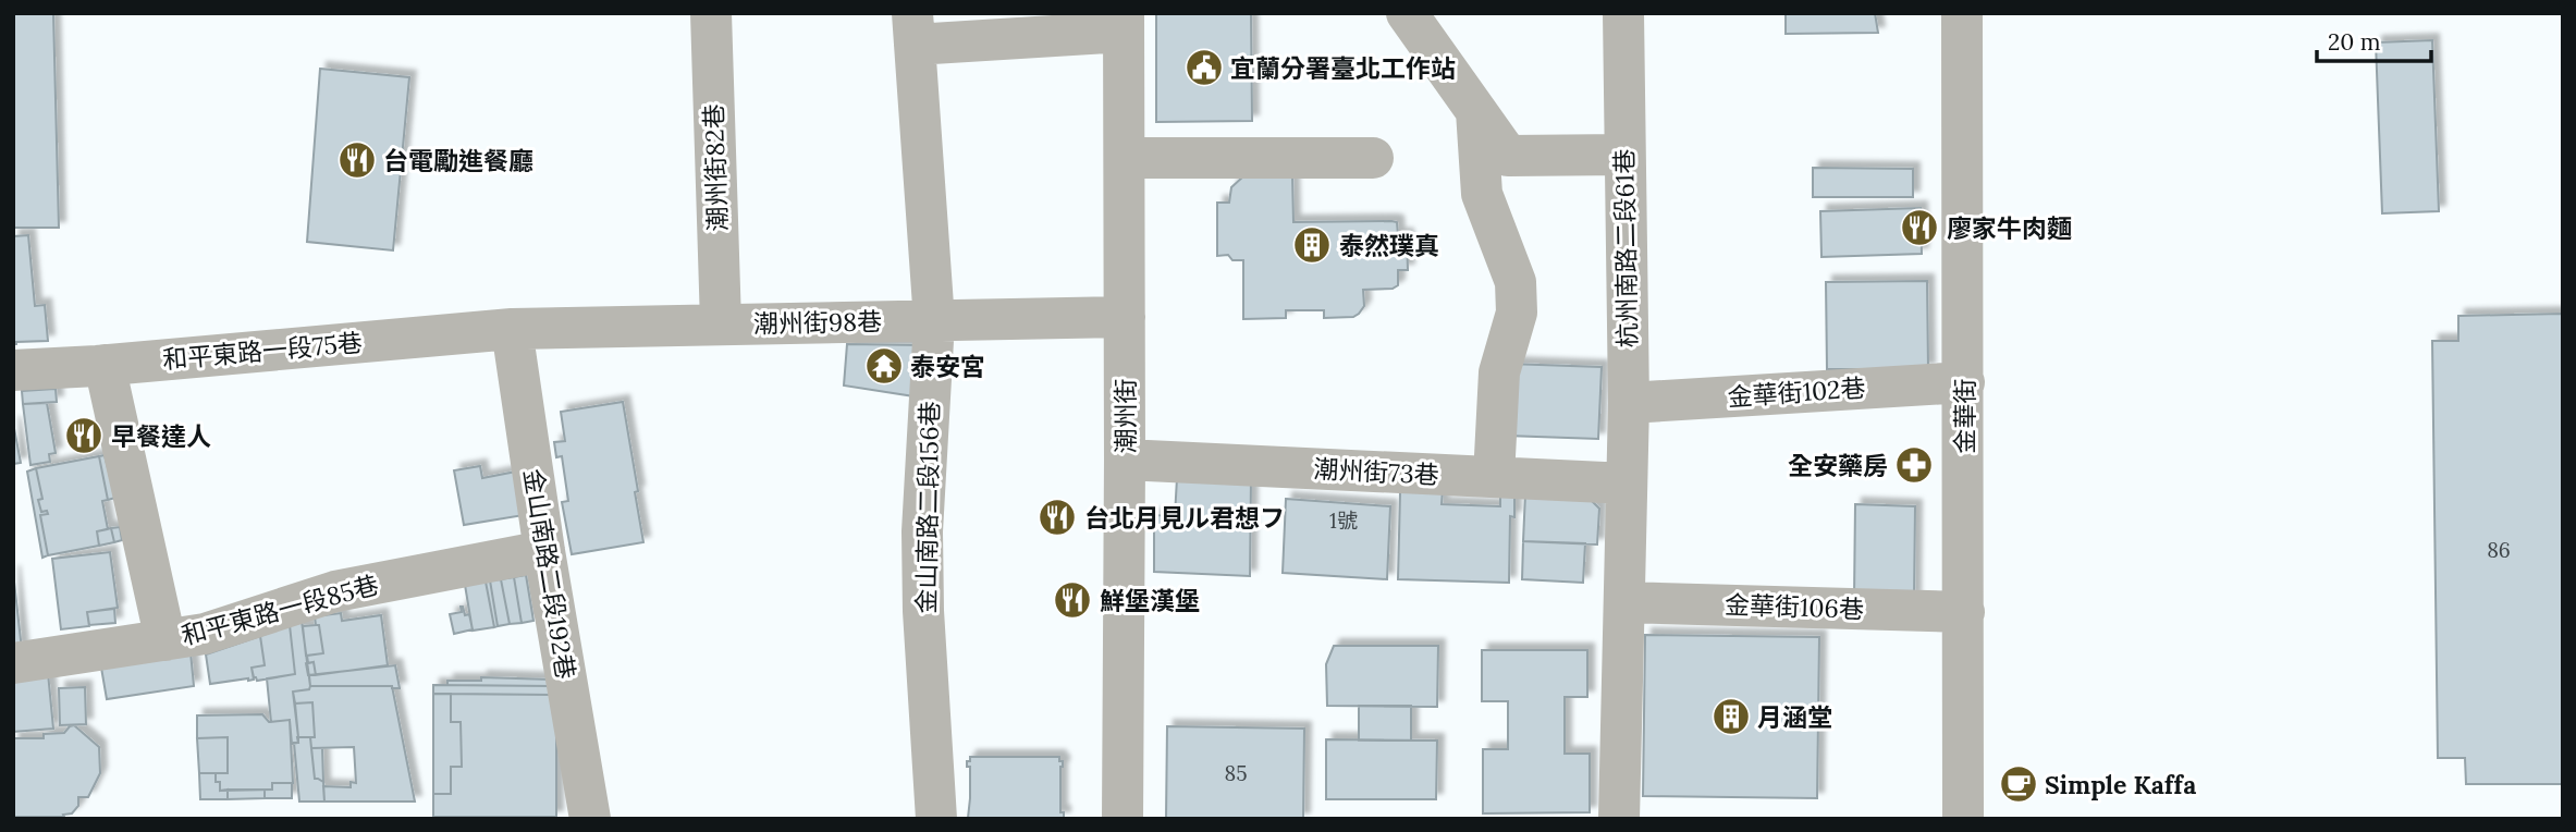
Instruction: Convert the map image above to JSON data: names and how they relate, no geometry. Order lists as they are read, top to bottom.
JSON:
{
  "streets": {
    "street": [
      "潮州街82巷",
      "杭州南路二段61巷",
      "潮州街98巷",
      "和平東路一段75巷",
      "金華街102巷",
      "潮州街",
      "金華街",
      "潮州街73巷",
      "金山南路二段156巷",
      "金山南路二段192巷",
      "金華街106巷",
      "和平東路一段85巷"
    ]
  },
  "crossings": [
    ["潮州街82巷", "潮州街98巷"],
    ["杭州南路二段61巷", "金華街102巷"],
    ["杭州南路二段61巷", "潮州街73巷"],
    ["杭州南路二段61巷", "金華街106巷"],
    ["潮州街98巷", "和平東路一段75巷"],
    ["潮州街98巷", "潮州街"],
    ["潮州街98巷", "金山南路二段156巷"],
    ["潮州街98巷", "金山南路二段192巷"],
    ["和平東路一段75巷", "金山南路二段192巷"],
    ["金華街102巷", "金華街"],
    ["潮州街", "潮州街73巷"],
    ["金華街", "金華街106巷"],
    ["金山南路二段192巷", "和平東路一段85巷"]
  ],
  "places": {
    "public building": ["宜蘭分署臺北工作站"],
    "restaurant": [
      "台電勵進餐廳",
      "廖家牛肉麵",
      "早餐達人",
      "台北月見ル君想フ",
      "鮮堡漢堡"
    ],
    "building": ["泰然璞真", "月涵堂"],
    "temple": ["泰安宮"],
    "pharmacy": ["全安藥房"],
    "cafe": ["Simple Kaffa"]
  },
  "house_numbers": ["1號", "86", "85"],
  "scale_bar": "20 m"
}
